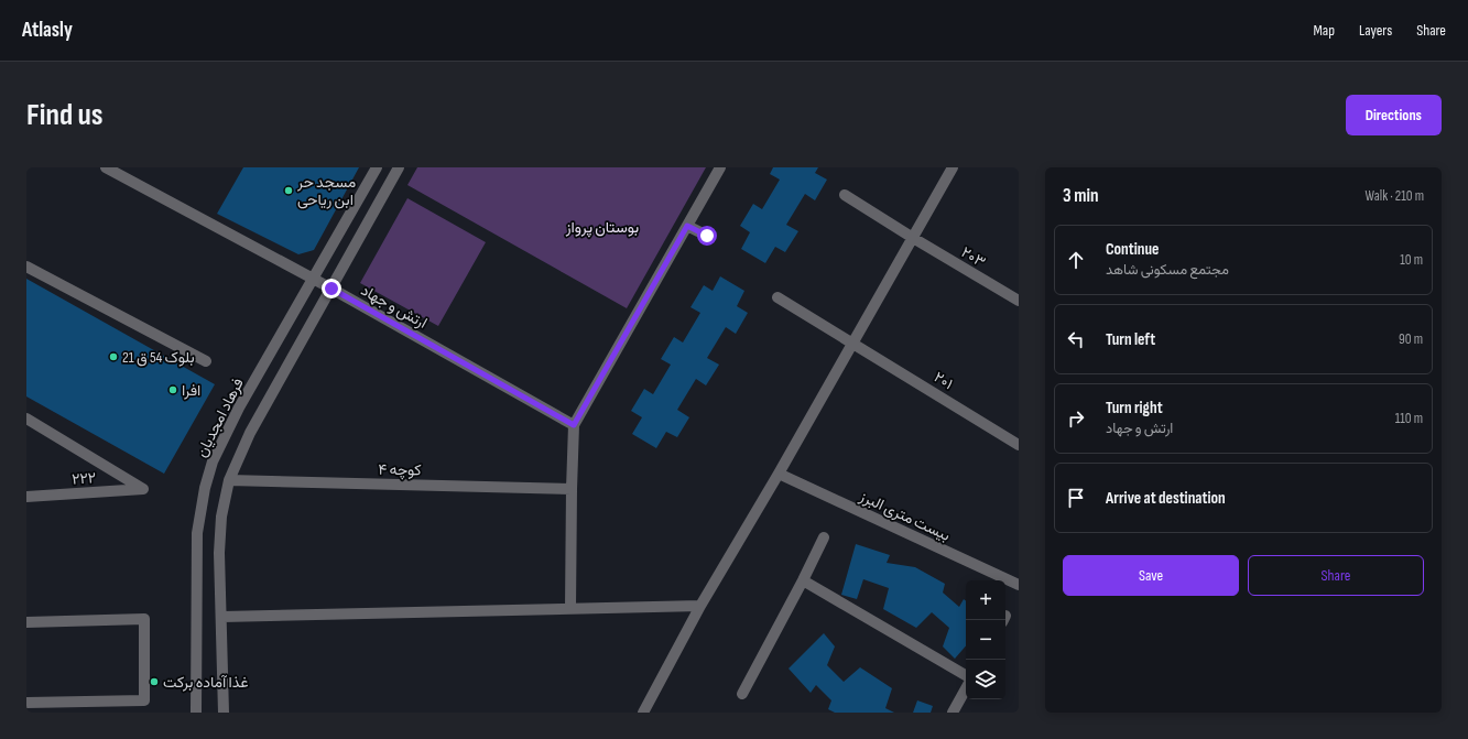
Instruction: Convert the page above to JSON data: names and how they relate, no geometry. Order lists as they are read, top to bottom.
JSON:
{
  "streets": {
    "street": [
      "۲۰۳",
      "ارتش و جهاد",
      "۲۰۱",
      "فرهاد امجدیان",
      "کوچه ۴",
      "۲۲۲",
      "بیست متری البرز"
    ]
  },
  "crossings": [
    ["ارتش و جهاد", "فرهاد امجدیان"]
  ],
  "parks": ["بوستان پرواز"],
  "places": [
    "مسجد حر ابن ریاحی",
    "بلوک 54 ق 21",
    "افرا",
    "غذا آماده برکت"
  ],
  "page": {
    "header": "Atlasly",
    "nav": ["Map", "Layers", "Share"],
    "buttons": [
      "Directions",
      ["Save", "Share"]
    ],
    "title": "Find us",
    "heading": ["3 min", "Walk · 210 m"],
    "list": [
      ["Continue", "مجتمع مسکونی شاهد", "10 m"],
      ["Turn left", "90 m"],
      ["Turn right", "ارتش و جهاد", "110 m"],
      "Arrive at destination"
    ],
    "map_buttons": ["+", "−"]
  }
}
